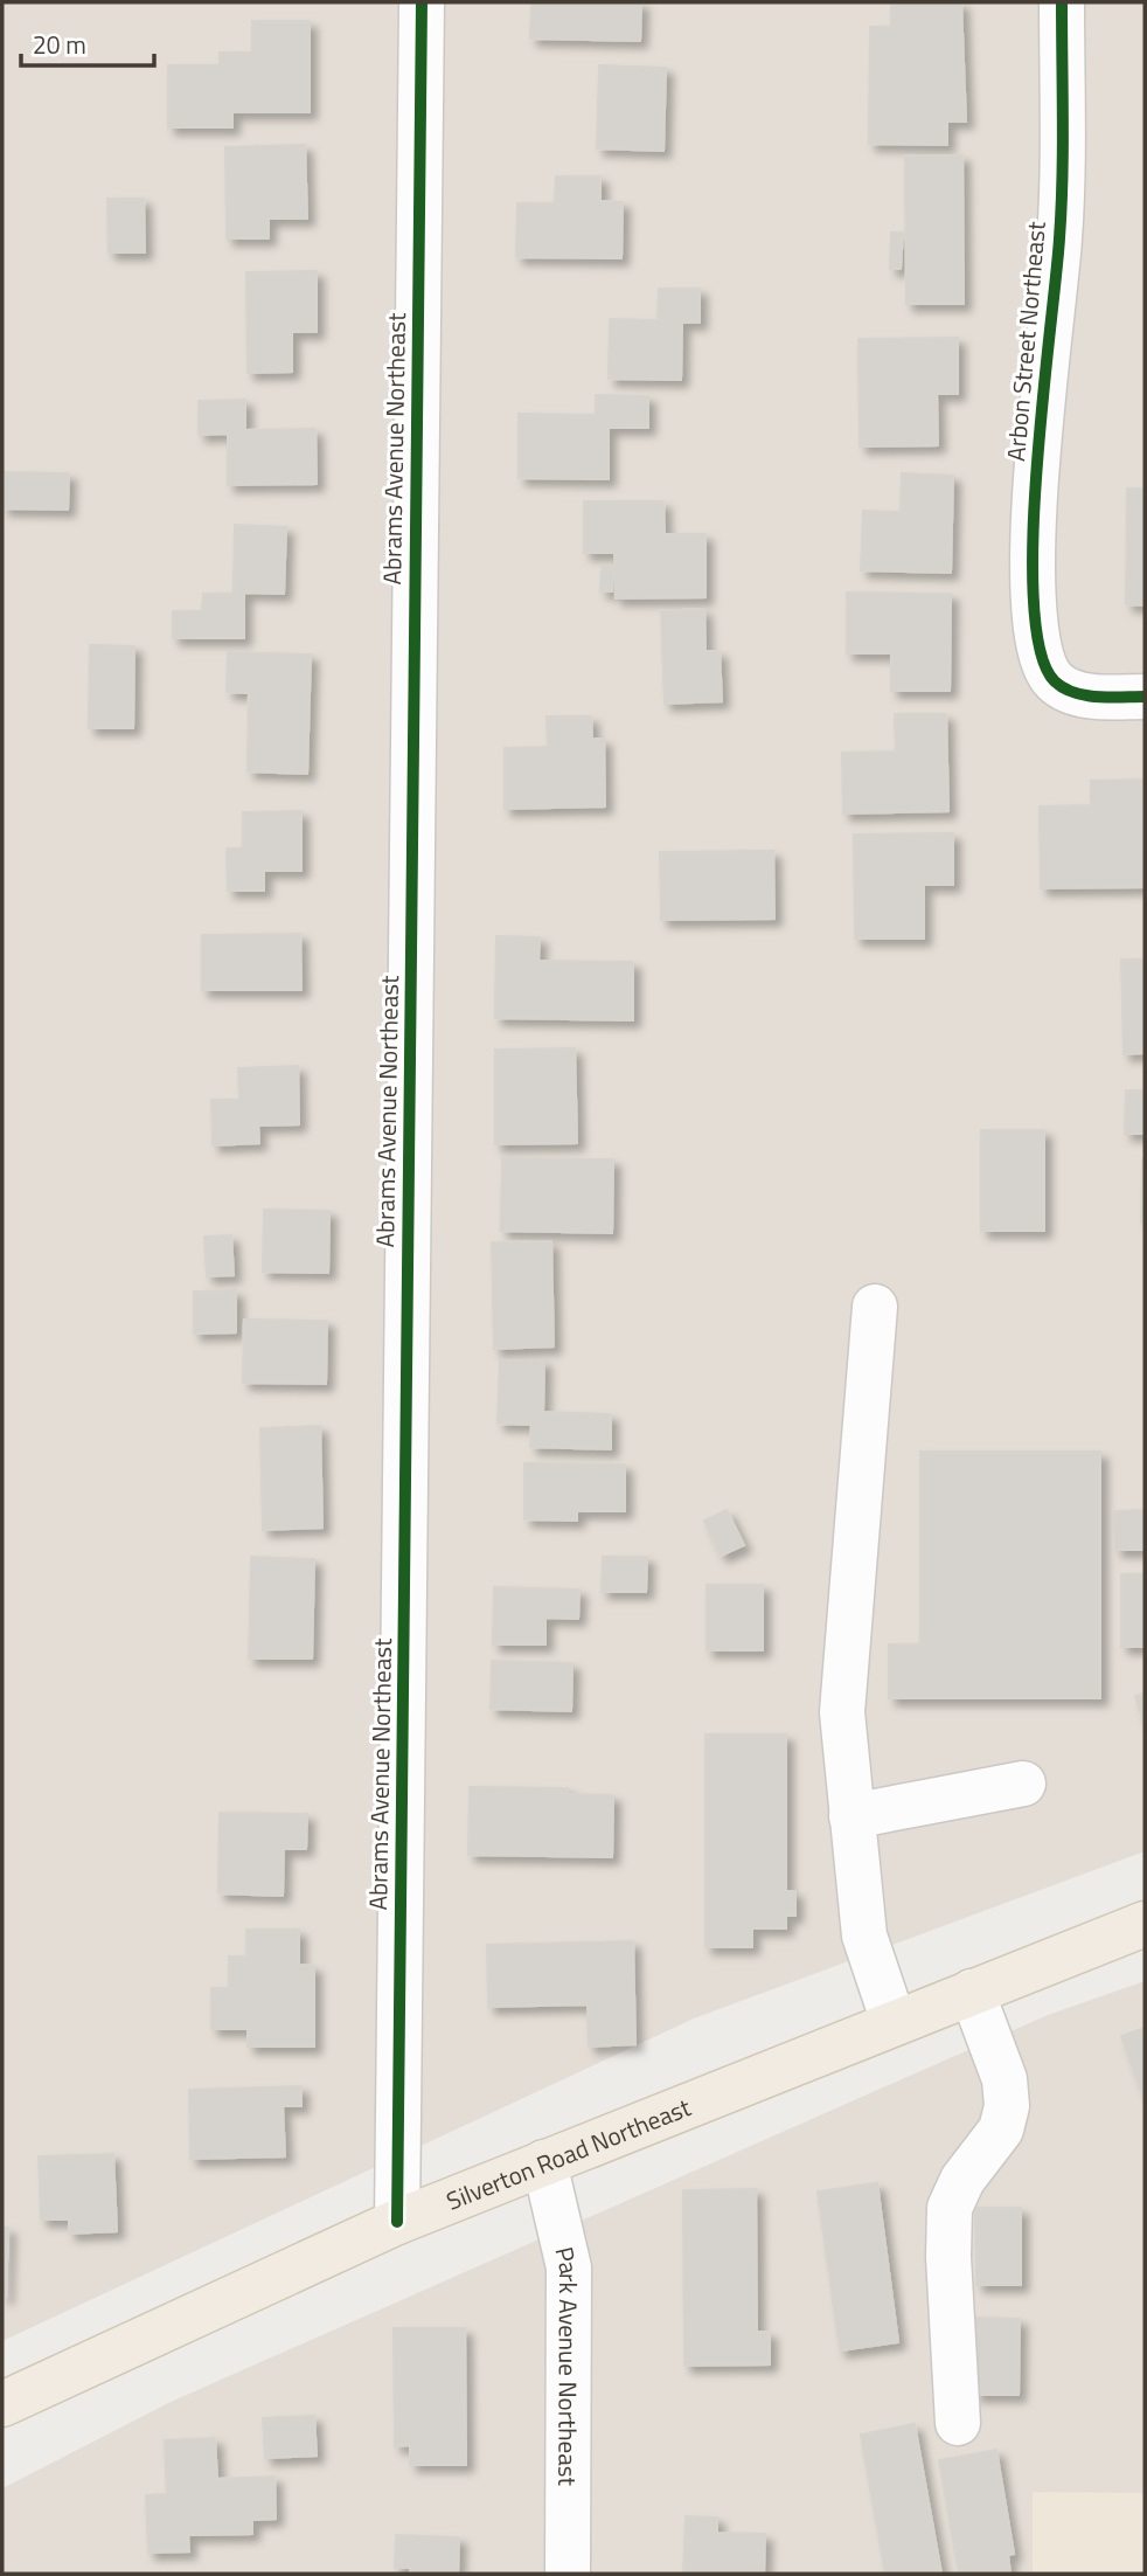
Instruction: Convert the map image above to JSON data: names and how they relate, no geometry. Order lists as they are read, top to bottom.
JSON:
{
  "streets": {
    "main road": ["Silverton Road Northeast"],
    "street": ["Arbon Street Northeast", "Abrams Avenue Northeast", "Park Avenue Northeast"]
  },
  "crossings": [
    ["Abrams Avenue Northeast", "Silverton Road Northeast"],
    ["Silverton Road Northeast", "Park Avenue Northeast"]
  ],
  "scale_bar": "20 m"
}
